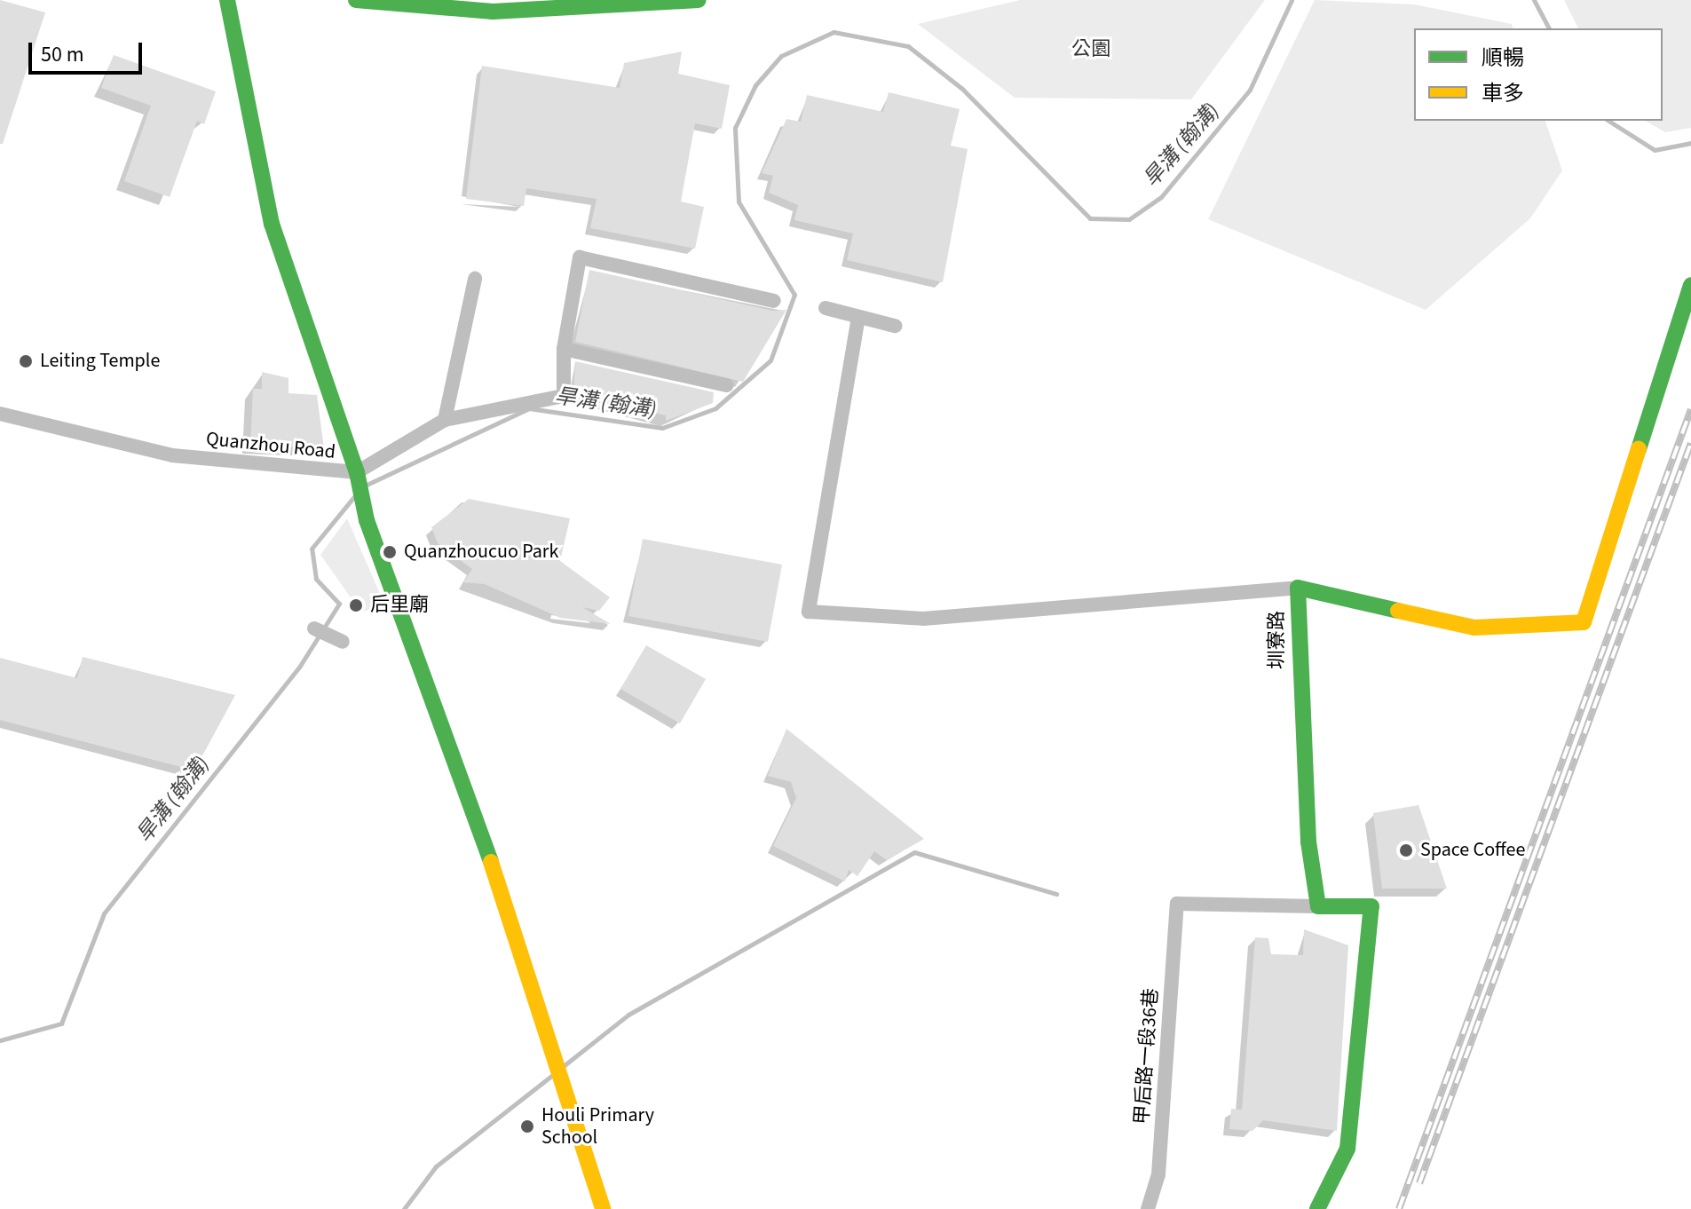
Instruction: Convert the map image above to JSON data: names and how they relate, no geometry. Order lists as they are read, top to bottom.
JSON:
{
  "streets": {
    "street": ["Quanzhou Road", "圳寮路", "甲后路一段36巷"]
  },
  "crossings": [
    ["圳寮路", "甲后路一段36巷"]
  ],
  "water": ["旱溝 (翰溝)"],
  "parks": ["公園"],
  "places": [
    "Leiting Temple",
    "Quanzhoucuo Park",
    "后里廟",
    "Space Coffee",
    "Houli Primary School"
  ],
  "legend": ["順暢", "車多"],
  "scale_bar": "50 m"
}
